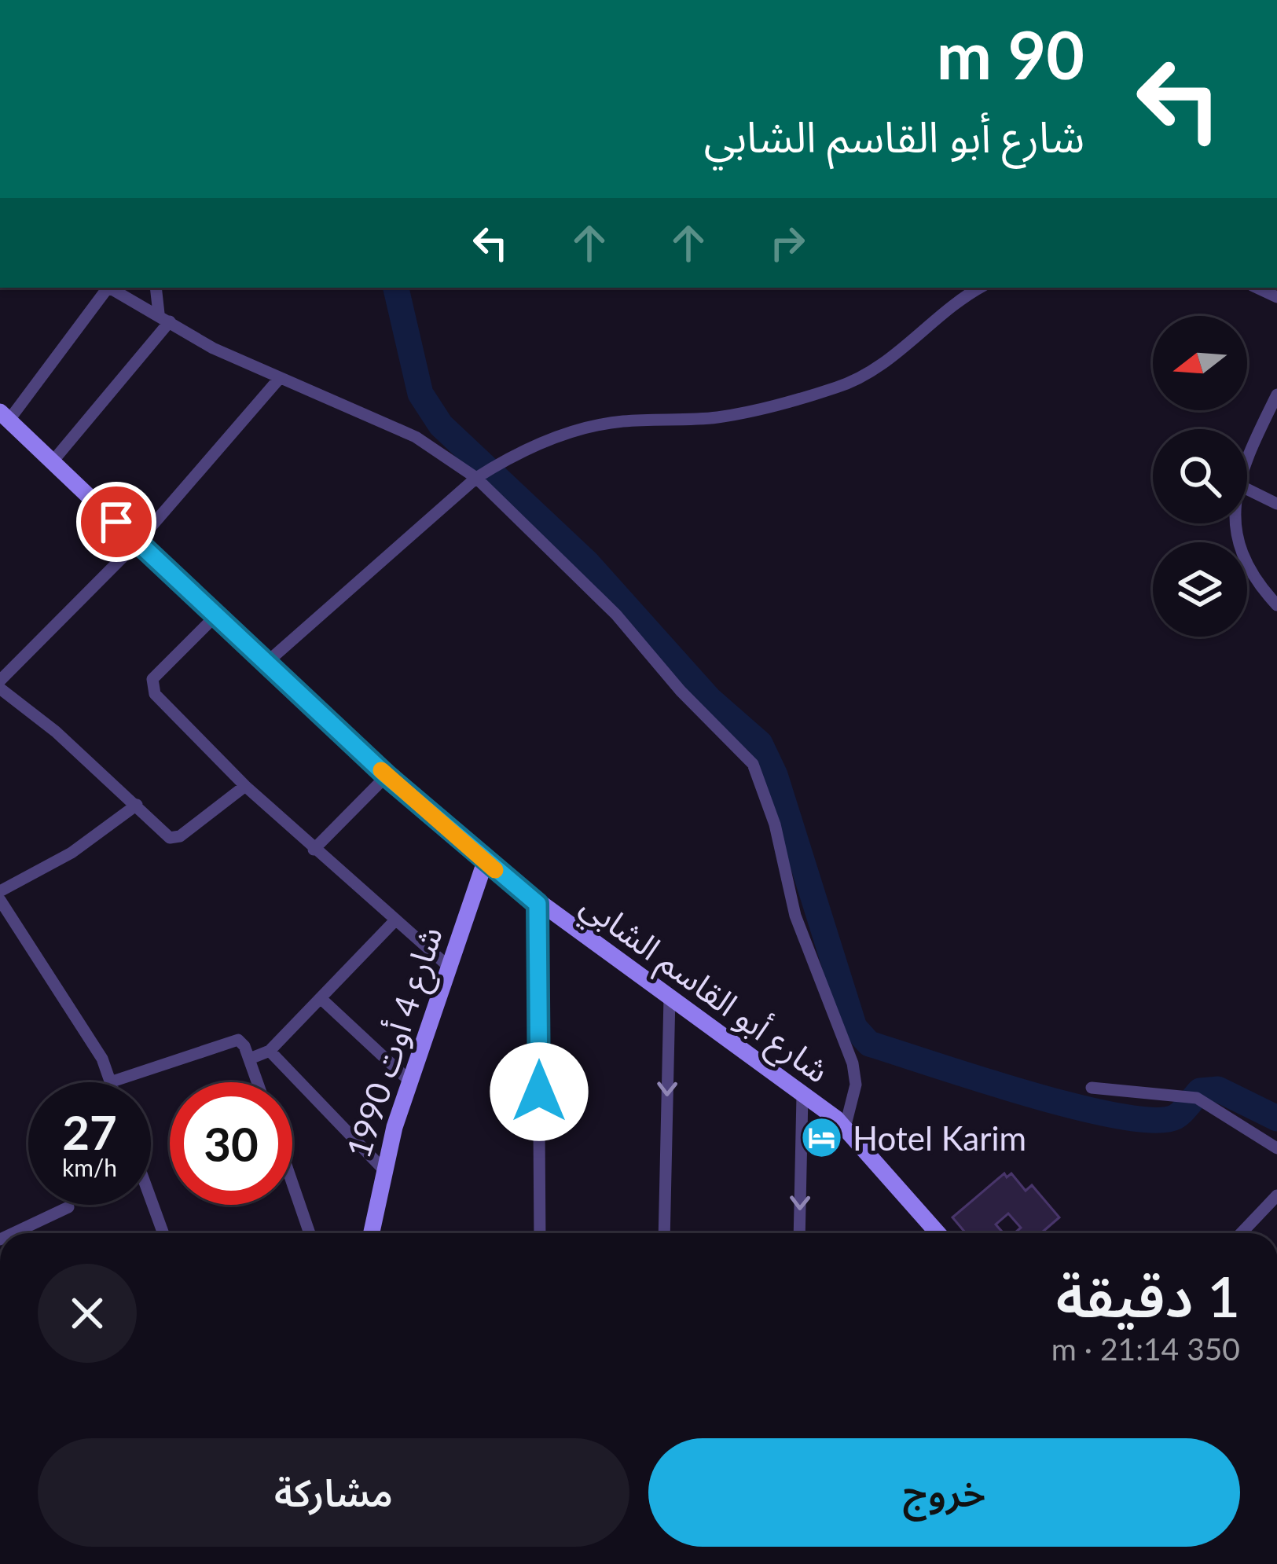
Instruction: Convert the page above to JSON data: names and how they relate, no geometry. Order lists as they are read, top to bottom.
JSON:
{
  "streets": {
    "main road": ["شارع أبو القاسم الشابي", "شارع 4 أوت 1990"]
  },
  "crossings": [
    ["شارع أبو القاسم الشابي", "شارع 4 أوت 1990"]
  ],
  "places": {
    "hotel": ["Hotel Karim"]
  },
  "north": "left",
  "page": {
    "turn": ["90 m", "شارع أبو القاسم الشابي"],
    "speed": "27 km/h",
    "limit": "30",
    "heading": ["1 دقيقة", "350 m · 21:14"],
    "buttons": ["خروج", "مشاركة"]
  }
}
